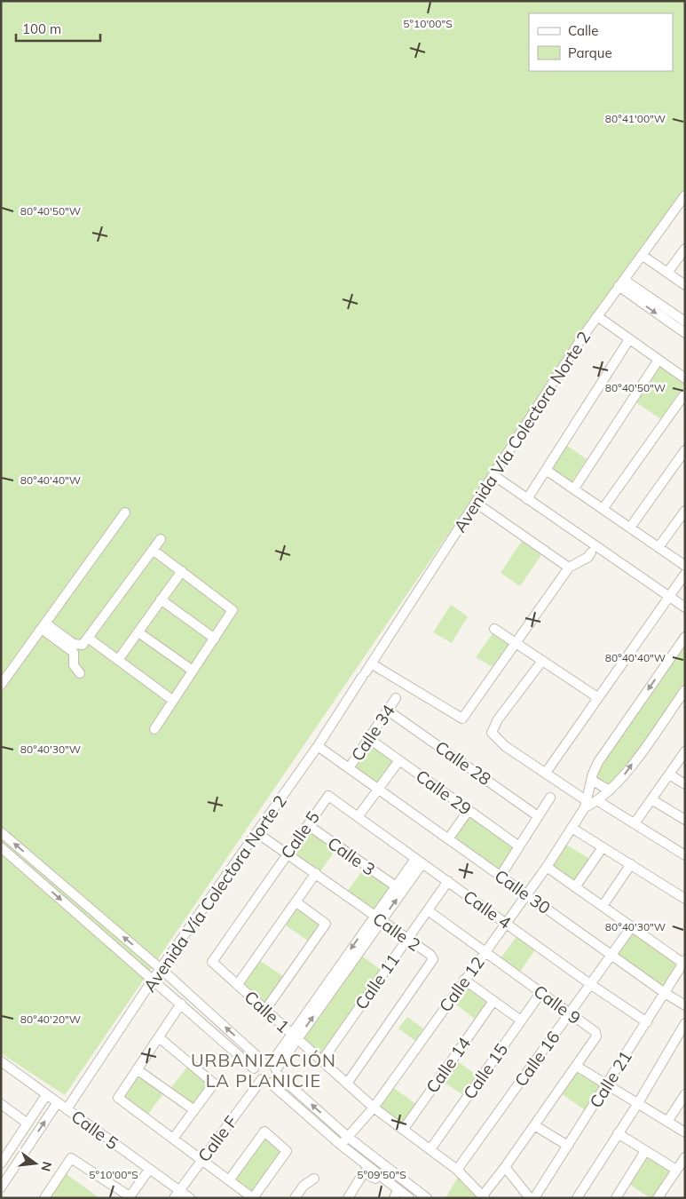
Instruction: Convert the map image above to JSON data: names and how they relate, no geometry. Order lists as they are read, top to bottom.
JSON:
{
  "streets": {
    "street": [
      "Avenida Vía Colectora Norte 2",
      "Calle 34",
      "Calle 28",
      "Calle 29",
      "Calle 5",
      "Calle 3",
      "Calle 30",
      "Calle 4",
      "Calle 2",
      "Calle 11",
      "Calle 12",
      "Calle 9",
      "Calle 1",
      "Calle 16",
      "Calle 14",
      "Calle 15",
      "Calle 21",
      "Calle F"
    ]
  },
  "crossings": [
    ["Avenida Vía Colectora Norte 2", "Calle 5"],
    ["Avenida Vía Colectora Norte 2", "Calle 30"],
    ["Avenida Vía Colectora Norte 2", "Calle 2"],
    ["Calle 34", "Calle 28"],
    ["Calle 34", "Calle 29"],
    ["Calle 34", "Calle 30"],
    ["Calle 5", "Calle 3"],
    ["Calle 5", "Calle 4"],
    ["Calle 5", "Calle 2"],
    ["Calle 5", "Calle 1"],
    ["Calle 5", "Calle F"],
    ["Calle 30", "Calle 12"],
    ["Calle 30", "Calle 16"],
    ["Calle 30", "Calle 21"],
    ["Calle 4", "Calle 11"],
    ["Calle 4", "Calle 12"],
    ["Calle 4", "Calle 16"],
    ["Calle 4", "Calle 21"],
    ["Calle 2", "Calle 11"],
    ["Calle 2", "Calle 1"],
    ["Calle 11", "Calle 9"],
    ["Calle 11", "Calle 1"],
    ["Calle 12", "Calle 9"],
    ["Calle 12", "Calle 1"],
    ["Calle 9", "Calle 1"],
    ["Calle 9", "Calle 16"],
    ["Calle 9", "Calle 15"],
    ["Calle 1", "Calle 16"],
    ["Calle 1", "Calle 14"],
    ["Calle 1", "Calle 15"]
  ],
  "districts": ["URBANIZACIÓN LA PLANICIE"],
  "legend": ["Calle", "Parque"],
  "scale_bar": "100 m",
  "north": "right",
  "coordinates": [
    "5°10'00\"S",
    "80°41'00\"W",
    "80°40'50\"W",
    "80°40'40\"W",
    "80°40'30\"W",
    "80°40'20\"W",
    "5°09'50\"S"
  ]
}
